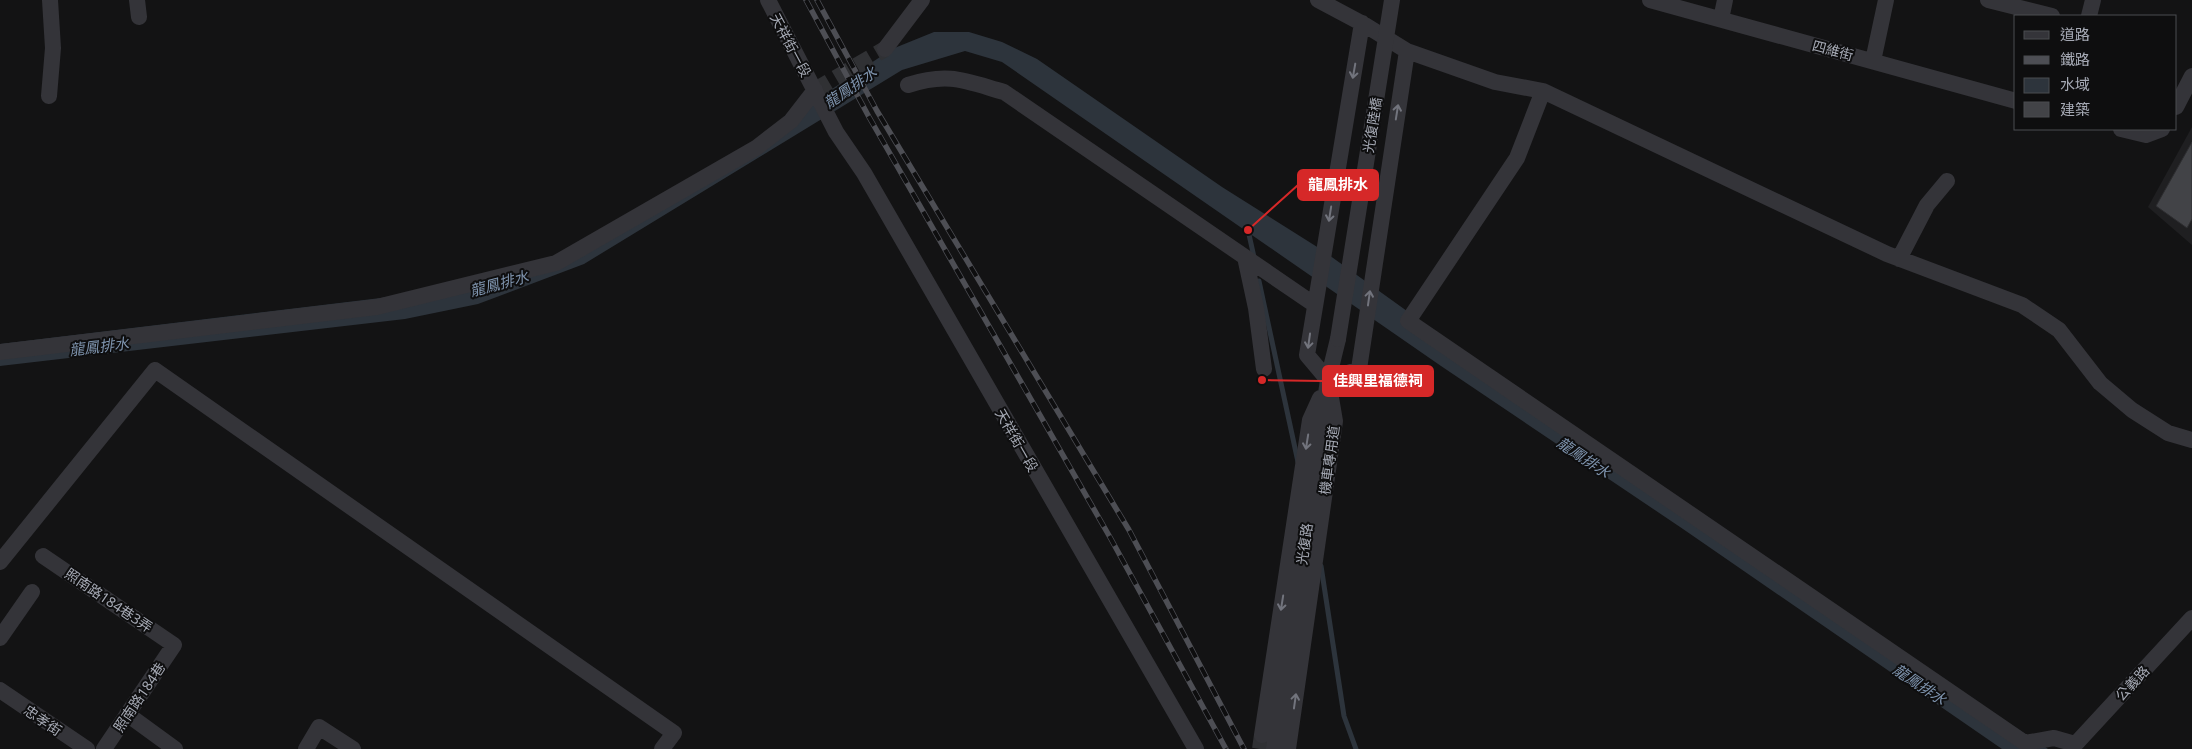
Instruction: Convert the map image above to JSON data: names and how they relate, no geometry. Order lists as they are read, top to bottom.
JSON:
{
  "streets": {
    "street": [
      "天祥街一段",
      "四維街",
      "光復陸橋",
      "機車專用道",
      "光復路",
      "照南路184巷3弄",
      "公義路",
      "照南路184巷",
      "忠孝街"
    ]
  },
  "crossings": [
    ["光復陸橋", "光復路"],
    ["機車專用道", "光復路"],
    ["照南路184巷3弄", "照南路184巷"]
  ],
  "water": ["龍鳳排水"],
  "places": ["龍鳳排水", "佳興里福德祠"],
  "legend": [
    "道路",
    "鐵路",
    "水域",
    "建築"
  ]
}
